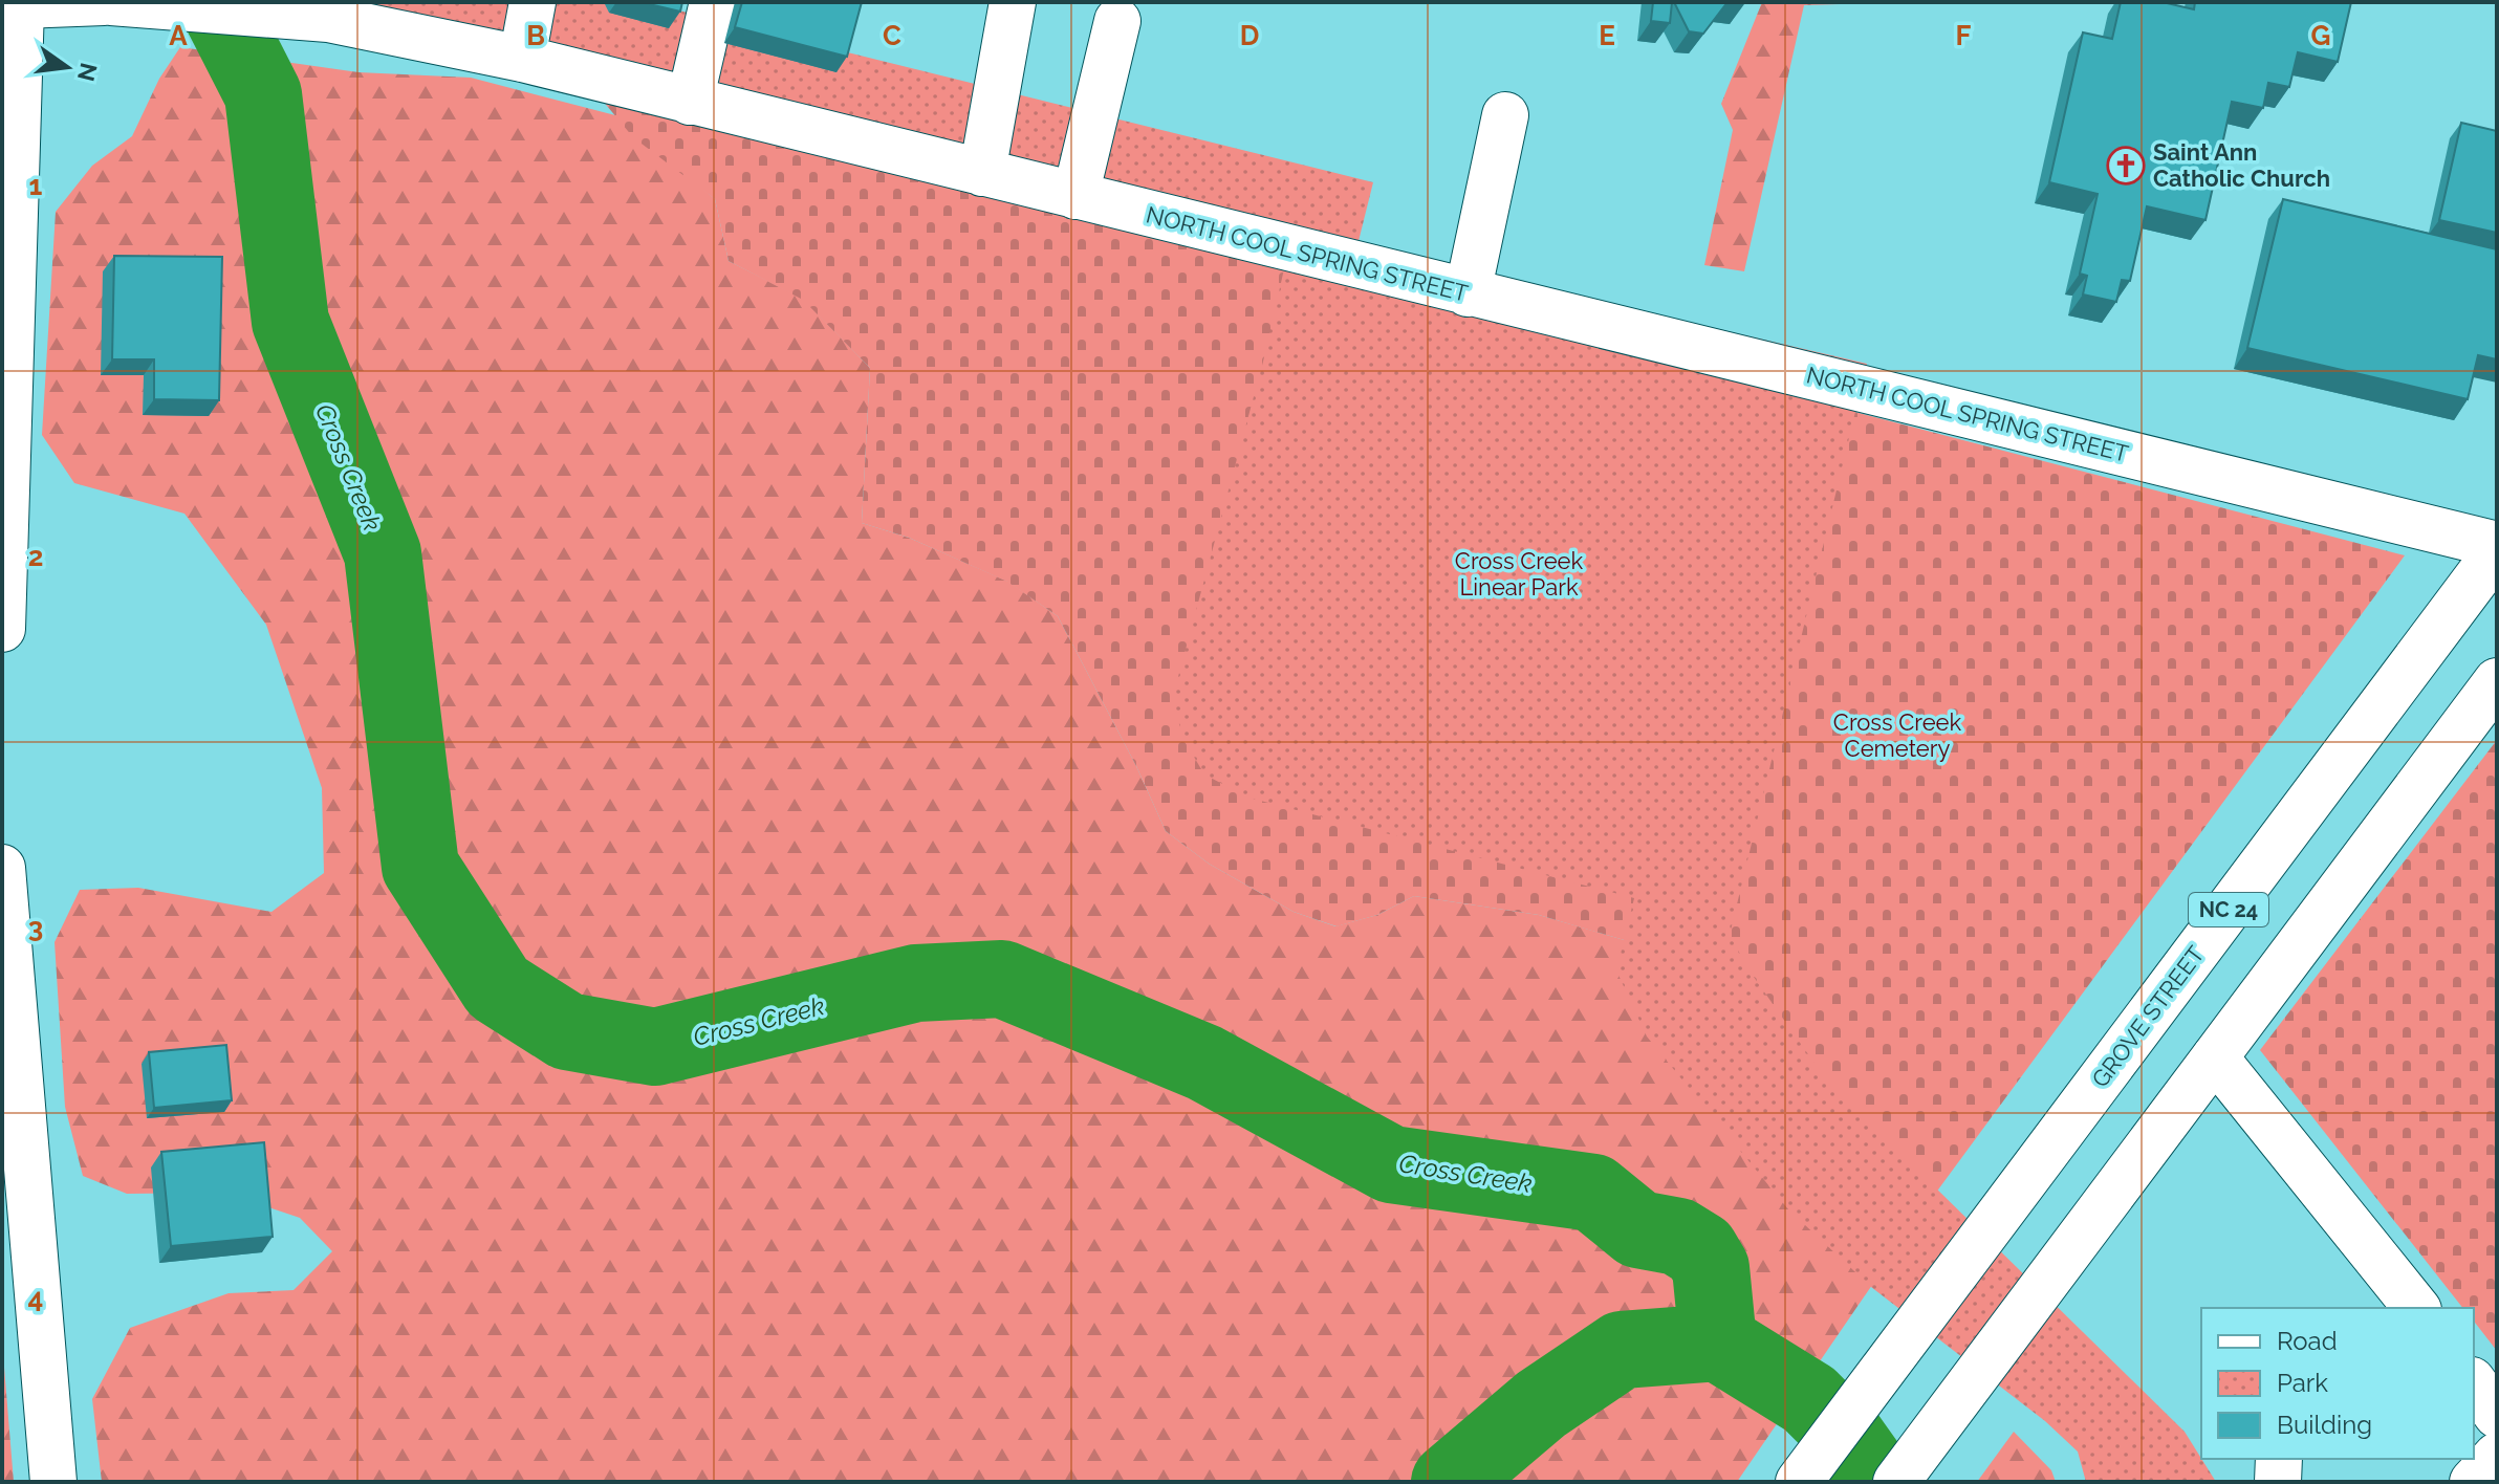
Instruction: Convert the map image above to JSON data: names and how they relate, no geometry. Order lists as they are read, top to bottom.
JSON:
{
  "streets": {
    "street": ["NORTH COOL SPRING STREET", "NC 24", "GROVE STREET"]
  },
  "crossings": [
    ["NORTH COOL SPRING STREET", "GROVE STREET"]
  ],
  "water": ["Cross Creek"],
  "parks": ["Cross Creek Linear Park", "Cross Creek Cemetery"],
  "places": {
    "church": ["Saint Ann Catholic Church"]
  },
  "legend": ["Road", "Park", "Building"],
  "north": "right",
  "grid": {
    "columns": [
      "A",
      "B",
      "C",
      "D",
      "E",
      "F",
      "G"
    ],
    "rows": [
      "1",
      "2",
      "3",
      "4"
    ]
  }
}
